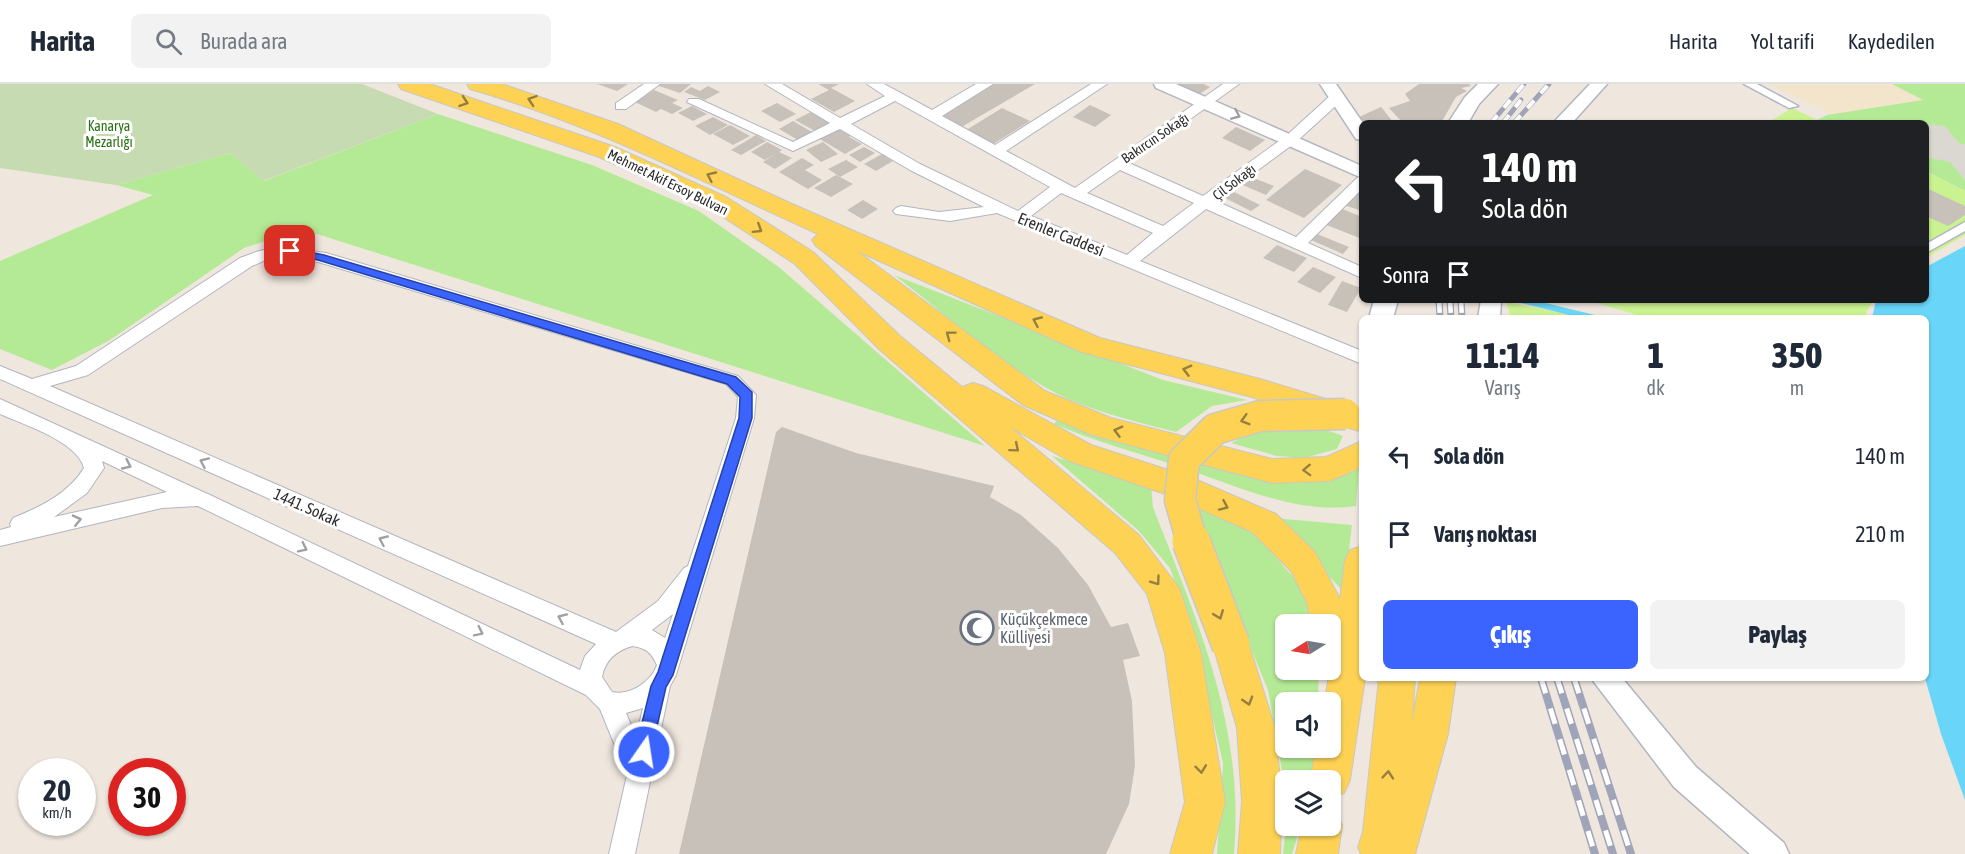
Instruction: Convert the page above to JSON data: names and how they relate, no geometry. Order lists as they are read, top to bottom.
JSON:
{
  "streets": {
    "main road": ["Mehmet Akif Ersoy Bulvarı"],
    "street": [
      "Bakırcın Sokağı",
      "Çil Sokağı",
      "Erenler Caddesi",
      "1441. Sokak"
    ]
  },
  "crossings": [
    ["Çil Sokağı", "Erenler Caddesi"]
  ],
  "parks": ["Kanarya Mezarlığı"],
  "places": {
    "mosque": ["Küçükçekmece Külliyesi"]
  },
  "north": "left",
  "page": {
    "header": "Harita",
    "search": "Burada ara",
    "nav": ["Harita", "Yol tarifi", "Kaydedilen"],
    "turn": ["140 m", "Sola dön"],
    "then": "Sonra",
    "eta": [
      "11:14",
      "Varış",
      "1",
      "dk",
      "350",
      "m"
    ],
    "list": [
      {
        "name": "Sola dön",
        "value": "140 m"
      },
      {
        "name": "Varış noktası",
        "value": "210 m"
      }
    ],
    "buttons": ["Çıkış", "Paylaş"],
    "speed": "20 km/h",
    "limit": "30"
  }
}
